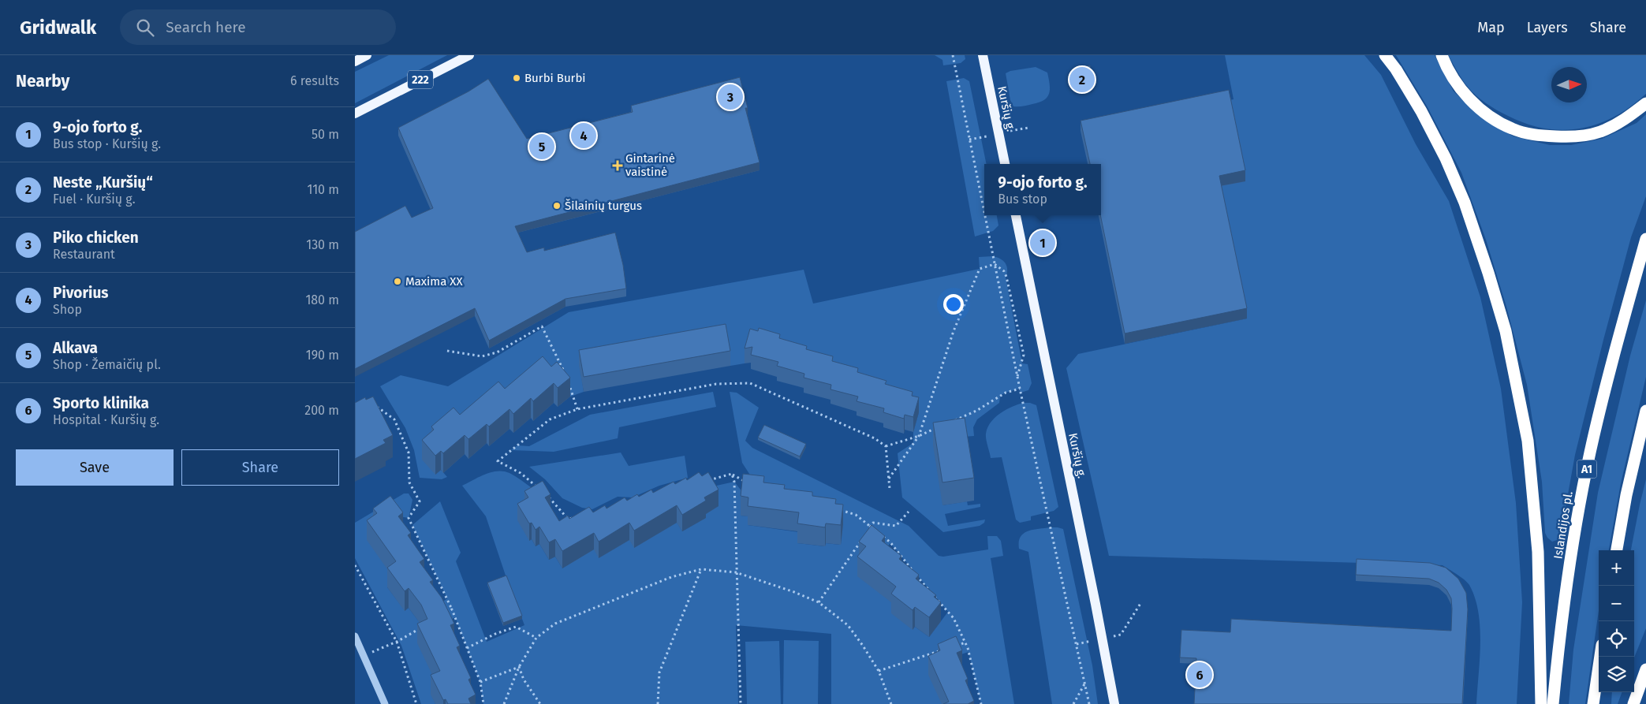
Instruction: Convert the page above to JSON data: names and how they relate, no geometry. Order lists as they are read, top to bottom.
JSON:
{
  "streets": {
    "highway": ["A1", "Islandijos pl."],
    "main road": ["222", "Kuršių g."]
  },
  "places": {
    "other": ["Burbi Burbi", "Šilainių turgus", "Maxima XX"],
    "health": ["Gintarinė vaistinė"]
  },
  "north": "right",
  "page": {
    "header": "Gridwalk",
    "search": "Search here",
    "nav": ["Map", "Layers", "Share"],
    "heading": ["Nearby", "6 results"],
    "pins": [
      "2",
      "3",
      "4",
      "5",
      "1",
      "6"
    ],
    "list": [
      {
        "mark": "1",
        "name": "9-ojo forto g.",
        "note": "Bus stop · Kuršių g.",
        "value": "50 m"
      },
      {
        "mark": "2",
        "name": "Neste „Kuršių“",
        "note": "Fuel · Kuršių g.",
        "value": "110 m"
      },
      {
        "mark": "3",
        "name": "Piko chicken",
        "note": "Restaurant",
        "value": "130 m"
      },
      {
        "mark": "4",
        "name": "Pivorius",
        "note": "Shop",
        "value": "180 m"
      },
      {
        "mark": "5",
        "name": "Alkava",
        "note": "Shop · Žemaičių pl.",
        "value": "190 m"
      },
      {
        "mark": "6",
        "name": "Sporto klinika",
        "note": "Hospital · Kuršių g.",
        "value": "200 m"
      }
    ],
    "popup": ["9-ojo forto g.", "Bus stop"],
    "buttons": ["Save", "Share"],
    "map_buttons": ["+", "−"]
  }
}
